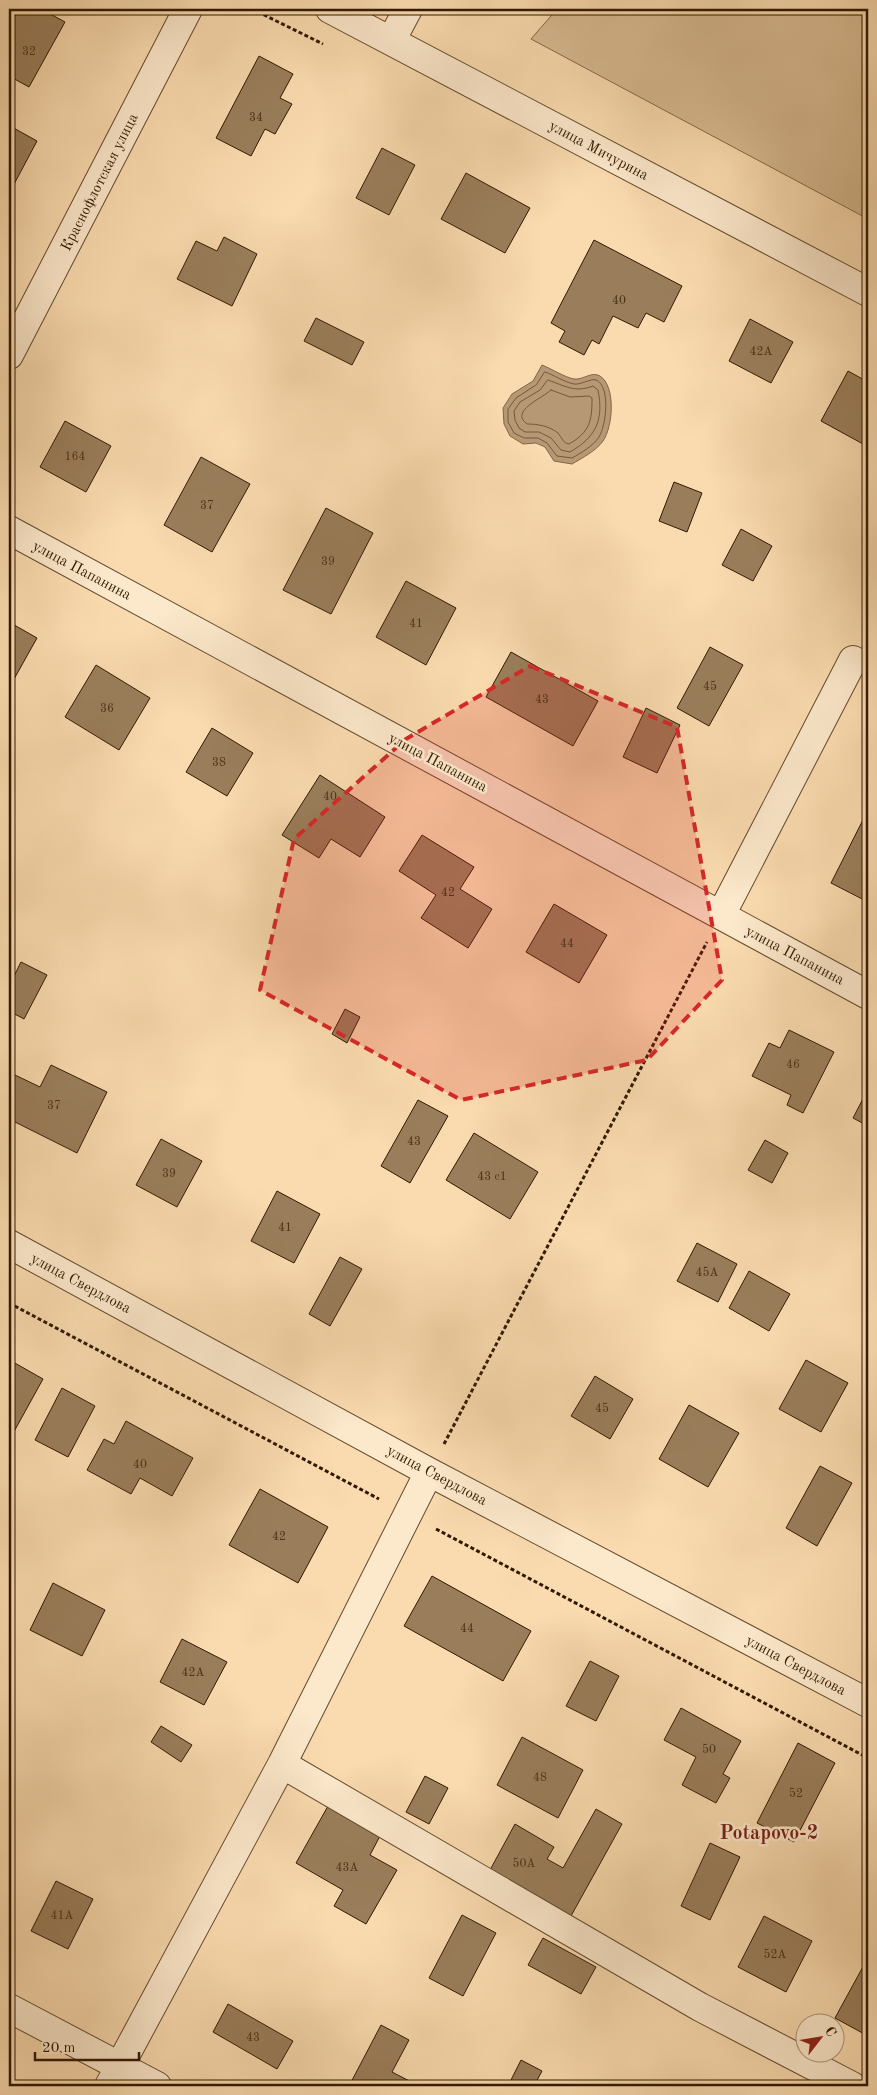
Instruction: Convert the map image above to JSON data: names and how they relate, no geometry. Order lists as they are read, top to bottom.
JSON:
{
  "streets": {
    "street": [
      "улица Мичурина",
      "Краснофлотская улица",
      "улица Папанина",
      "улица Свердлова"
    ]
  },
  "districts": ["Potapovo-2"],
  "house_numbers": [
    "32",
    "34",
    "40",
    "42А",
    "164",
    "37",
    "39",
    "41",
    "45",
    "43",
    "36",
    "38",
    "40",
    "42",
    "44",
    "46",
    "37",
    "43",
    "39",
    "43 с1",
    "41",
    "45А",
    "45",
    "40",
    "42",
    "44",
    "42А",
    "50",
    "48",
    "52",
    "50А",
    "43А",
    "41А",
    "52А",
    "43"
  ],
  "scale_bar": "20 m",
  "north": "top right"
}
